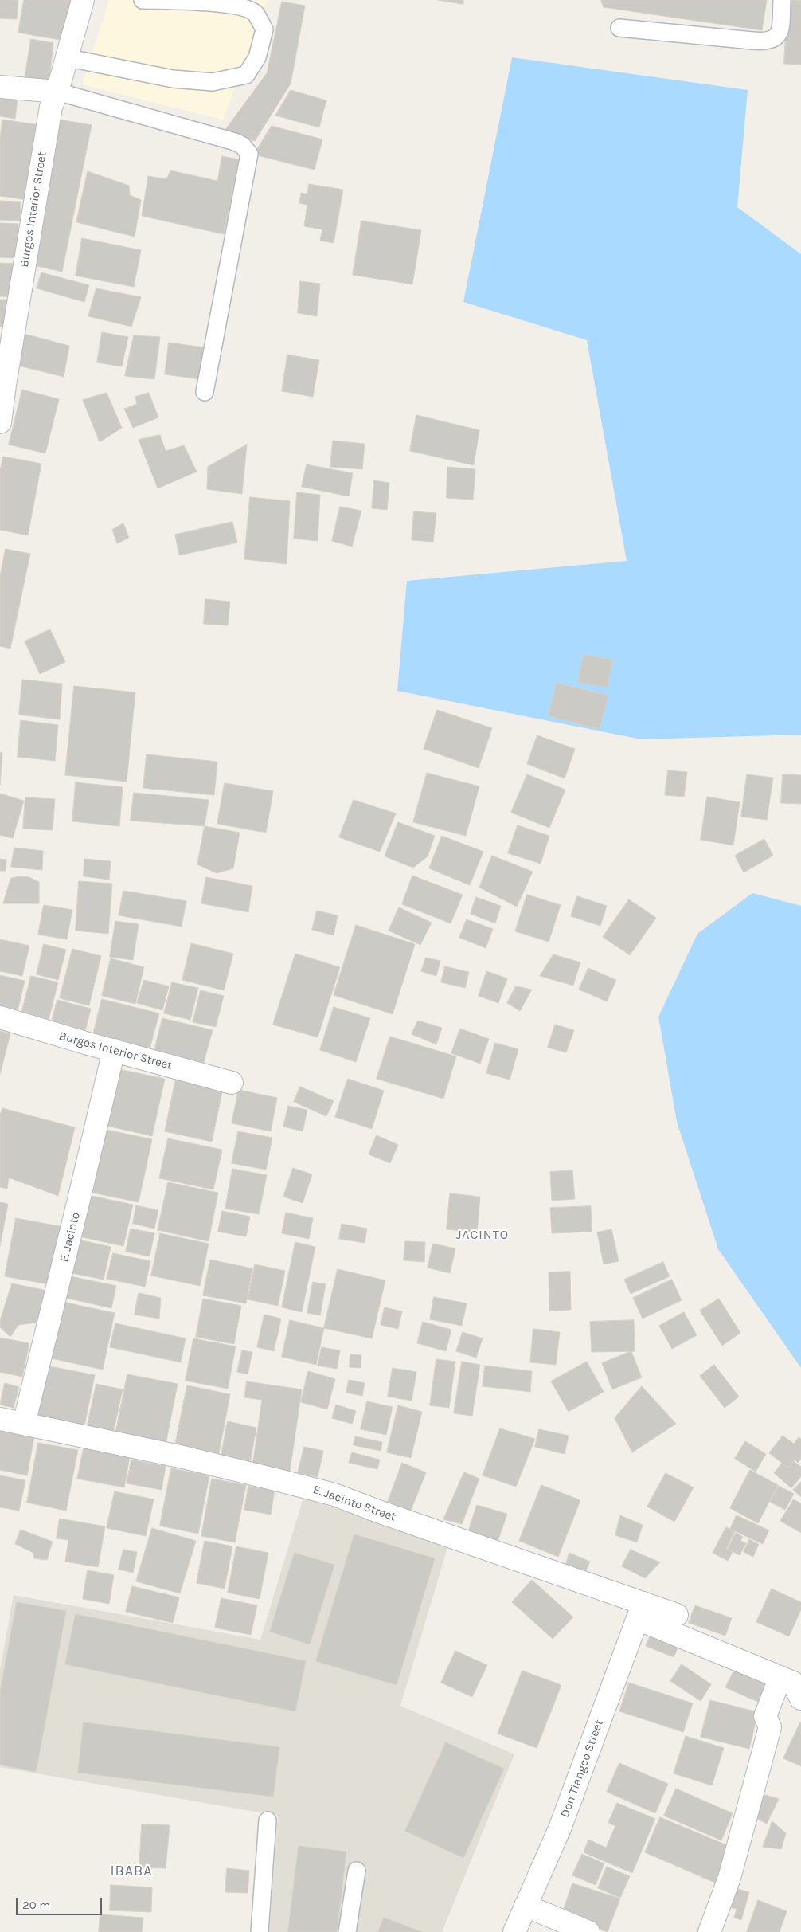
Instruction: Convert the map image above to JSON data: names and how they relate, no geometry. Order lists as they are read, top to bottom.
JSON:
{
  "streets": {
    "street": [
      "Burgos Interior Street",
      "E. Jacinto",
      "E. Jacinto Street",
      "Don Tiangco Street"
    ]
  },
  "crossings": [
    ["Burgos Interior Street", "E. Jacinto"],
    ["E. Jacinto", "E. Jacinto Street"],
    ["E. Jacinto Street", "Don Tiangco Street"]
  ],
  "districts": ["JACINTO", "IBABA"],
  "scale_bar": "20 m"
}
